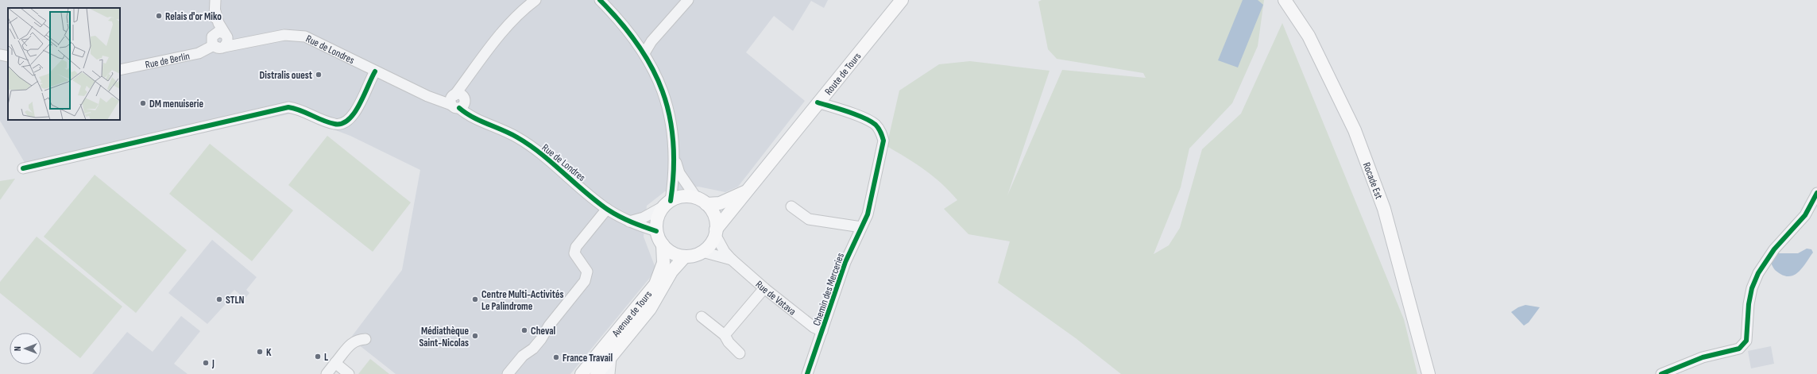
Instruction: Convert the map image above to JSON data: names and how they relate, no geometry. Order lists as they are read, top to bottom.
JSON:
{
  "streets": {
    "main road": ["Route de Tours", "Rocade Est", "Avenue de Tours"],
    "street": [
      "Rue de Londres",
      "Rue de Berlin",
      "Chemin des Merceries",
      "Rue de Vatava"
    ]
  },
  "crossings": [
    ["Rue de Londres", "Rue de Berlin"],
    ["Rue de Londres", "Route de Tours"],
    ["Rue de Londres", "Rue de Vatava"],
    ["Rue de Londres", "Avenue de Tours"],
    ["Route de Tours", "Chemin des Merceries"],
    ["Route de Tours", "Rue de Vatava"],
    ["Route de Tours", "Avenue de Tours"],
    ["Chemin des Merceries", "Rue de Vatava"],
    ["Rue de Vatava", "Avenue de Tours"]
  ],
  "places": [
    "Relais d'or Miko",
    "Distralis ouest",
    "DM menuiserie",
    "STLN",
    "Centre Multi-Activités Le Palindrome",
    "Cheval",
    "Médiathèque Saint-Nicolas",
    "K",
    "L",
    "France Travail",
    "J"
  ],
  "north": "left"
}
